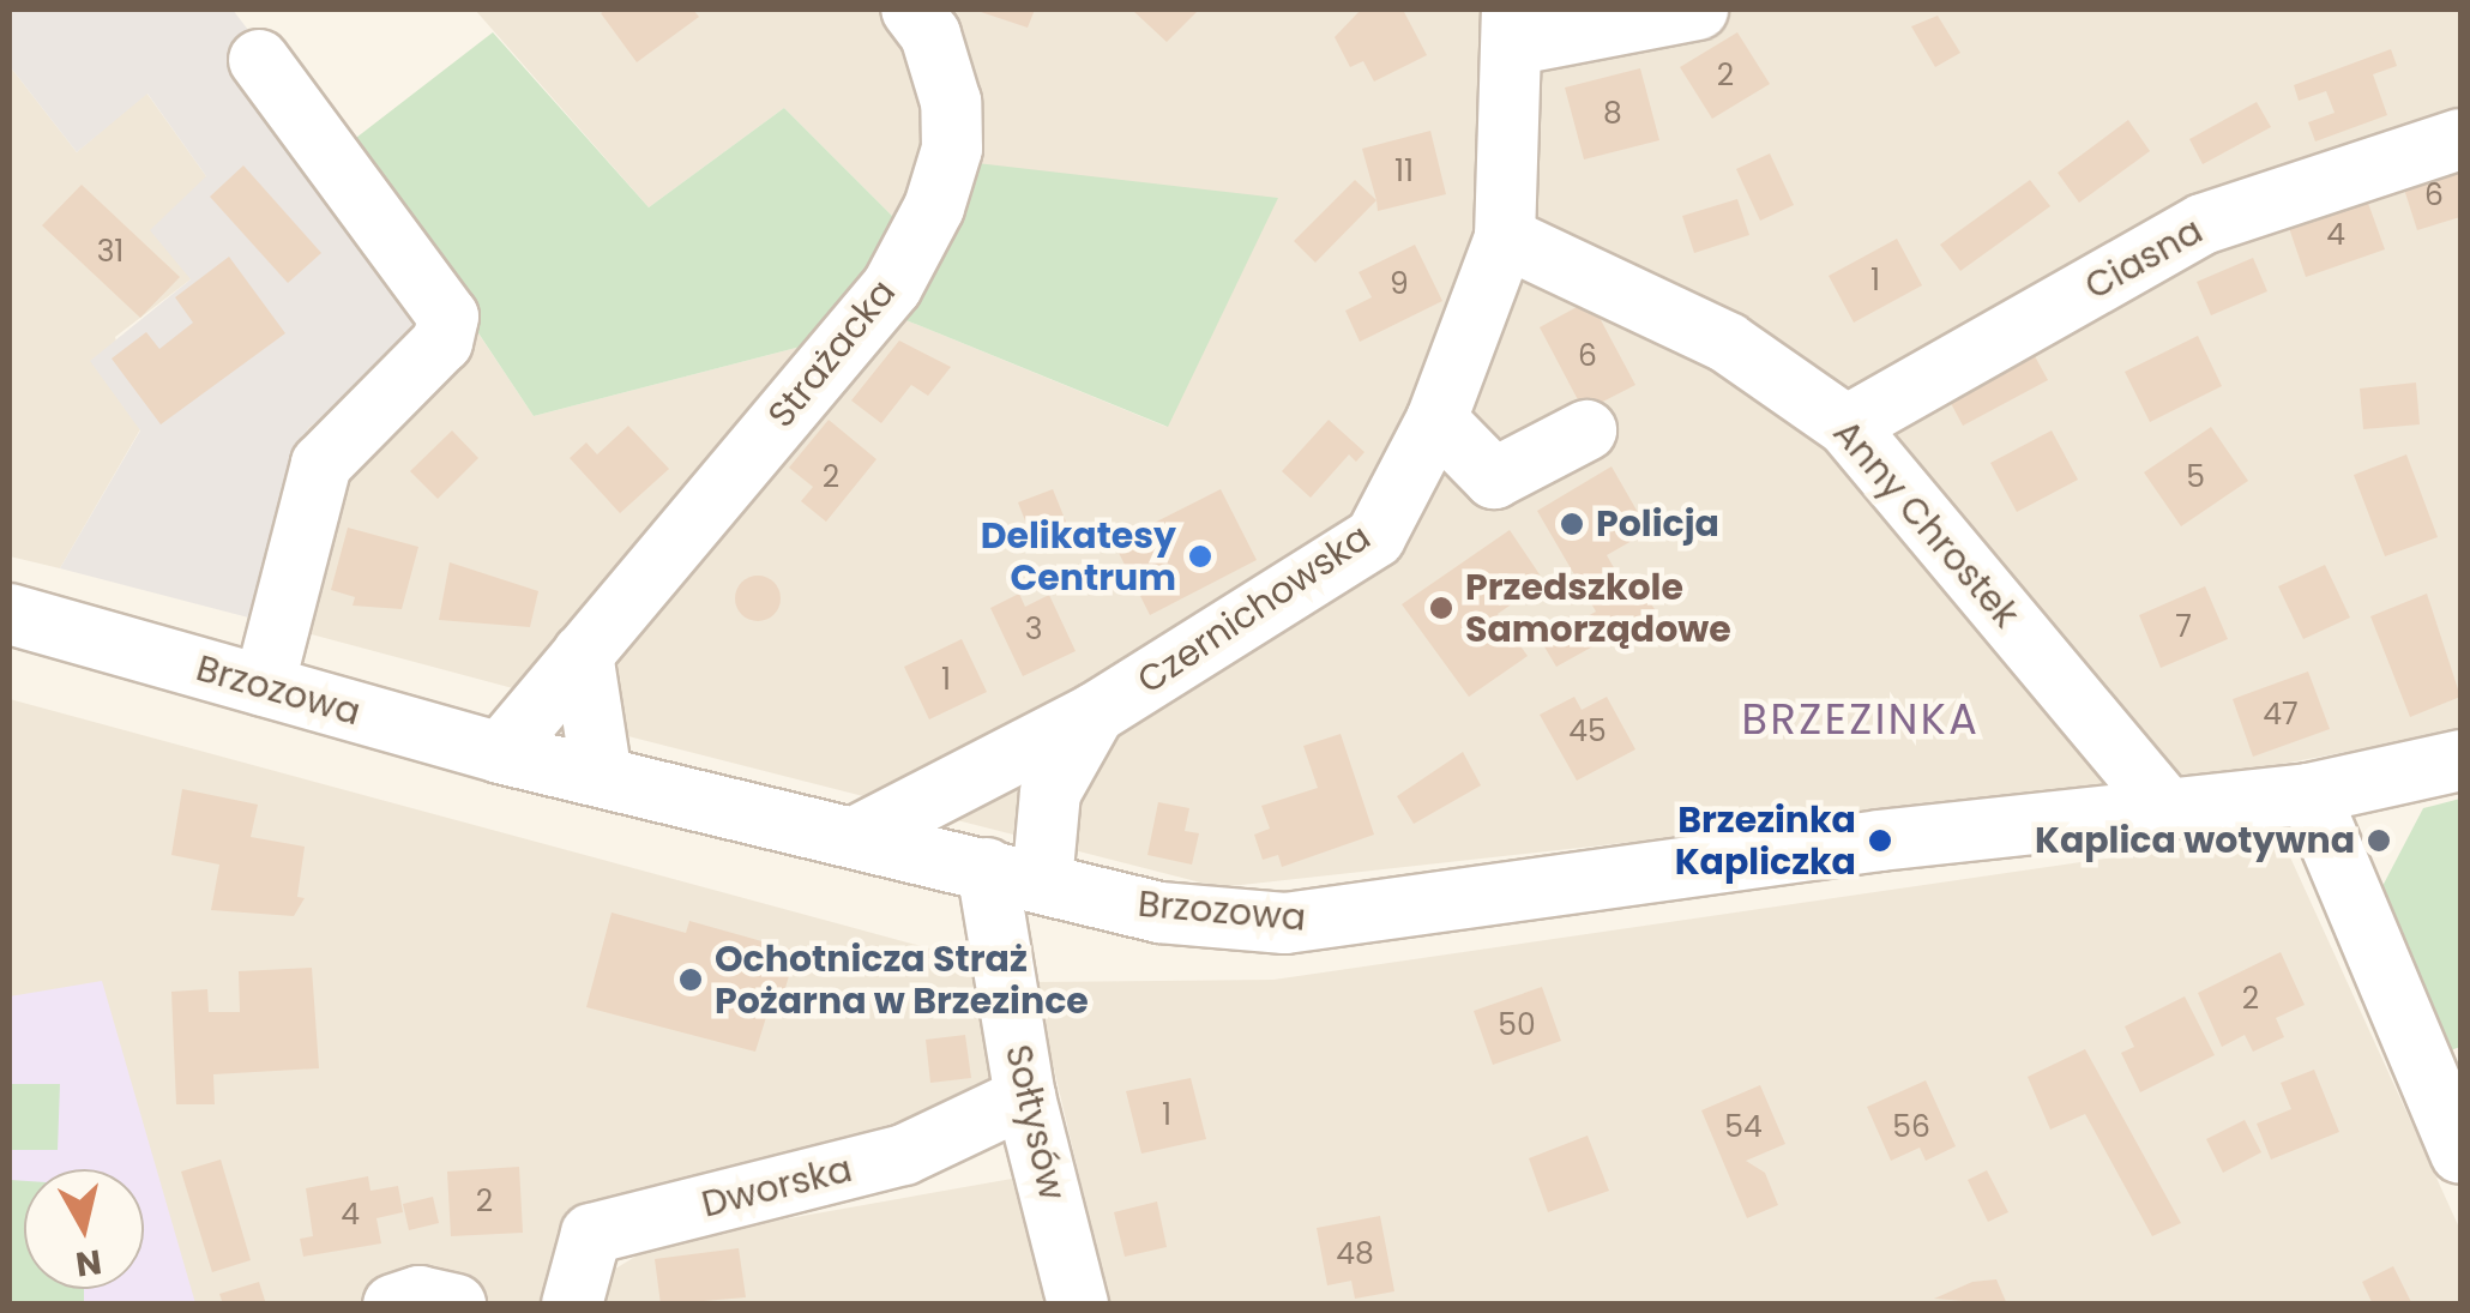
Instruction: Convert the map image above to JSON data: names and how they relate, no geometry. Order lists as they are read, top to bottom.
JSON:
{
  "streets": {
    "street": [
      "Ciasna",
      "Strażacka",
      "Anny Chrostek",
      "Czernichowska",
      "Brzozowa",
      "Sołtysów",
      "Dworska"
    ]
  },
  "crossings": [
    ["Ciasna", "Anny Chrostek"],
    ["Strażacka", "Brzozowa"],
    ["Anny Chrostek", "Czernichowska"],
    ["Anny Chrostek", "Brzozowa"],
    ["Czernichowska", "Brzozowa"],
    ["Czernichowska", "Sołtysów"],
    ["Brzozowa", "Sołtysów"],
    ["Sołtysów", "Dworska"]
  ],
  "districts": ["BRZEZINKA"],
  "places": [
    "Policja",
    "Delikatesy Centrum",
    "Przedszkole Samorządowe",
    "Brzezinka Kapliczka",
    "Kaplica wotywna",
    "Ochotnicza Straż Pożarna w Brzezince"
  ],
  "house_numbers": [
    "2",
    "8",
    "11",
    "6",
    "4",
    "31",
    "1",
    "9",
    "6",
    "2",
    "5",
    "7",
    "3",
    "1",
    "47",
    "45",
    "2",
    "50",
    "1",
    "54",
    "56",
    "2",
    "4",
    "48"
  ],
  "north": "bottom"
}
